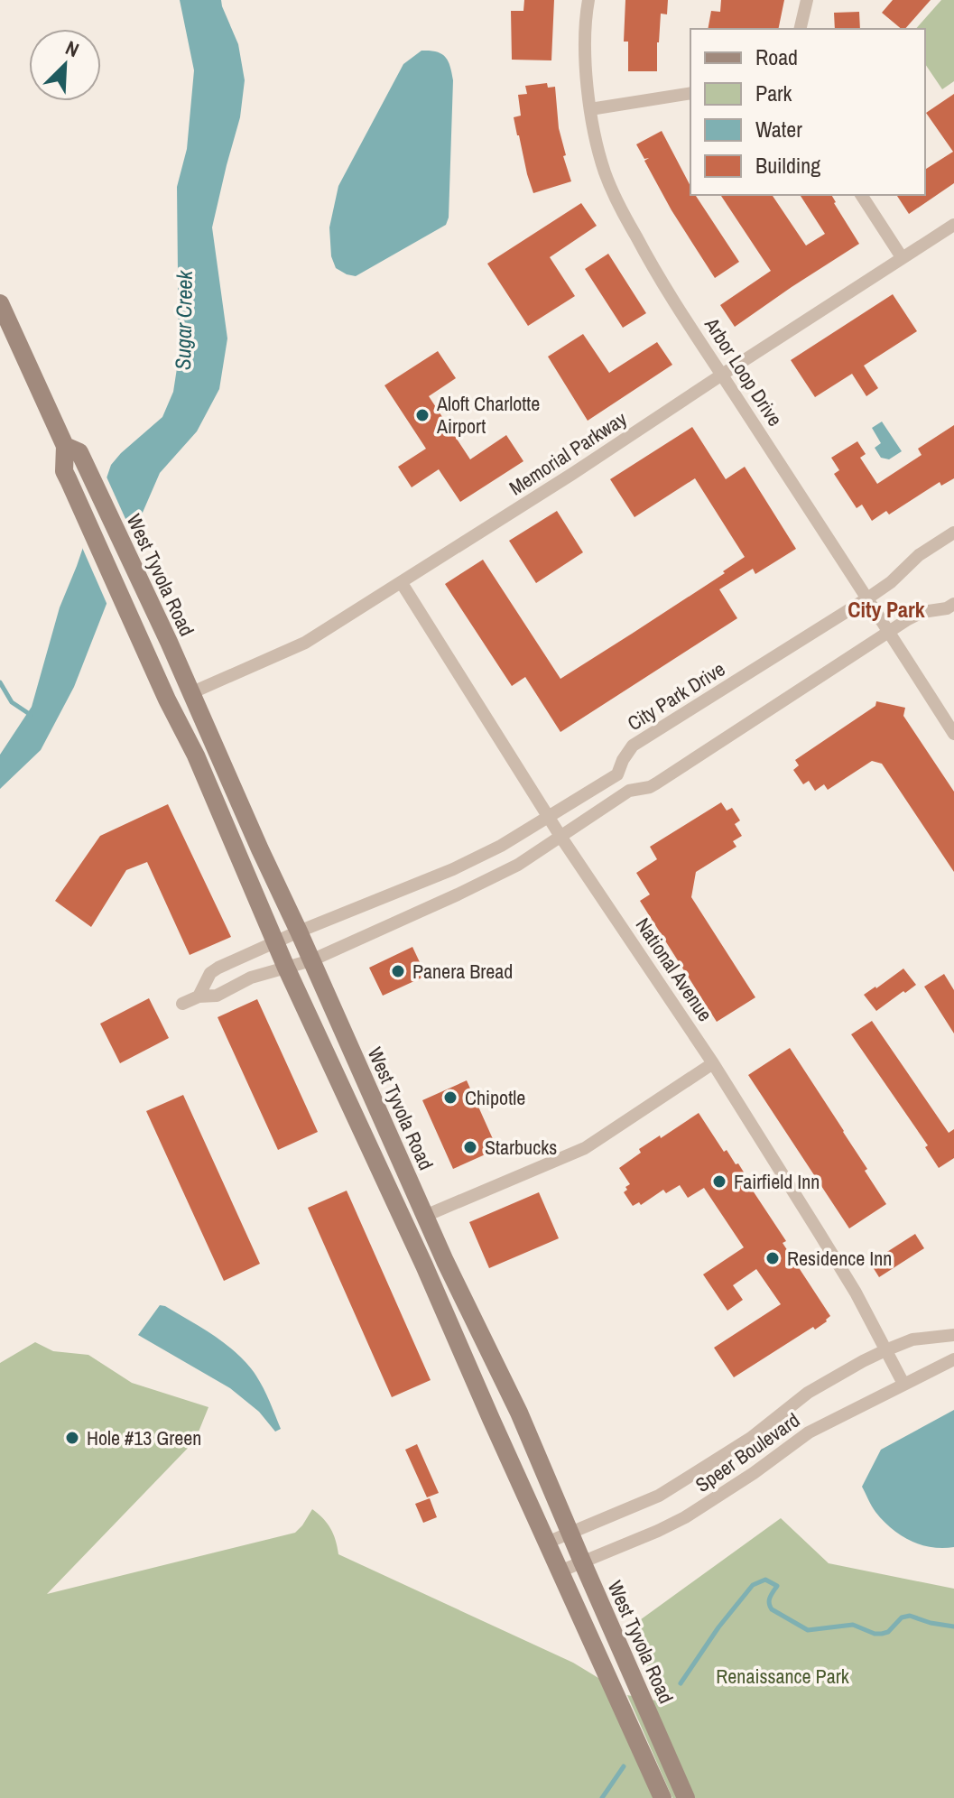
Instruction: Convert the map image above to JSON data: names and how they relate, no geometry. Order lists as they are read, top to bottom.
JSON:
{
  "streets": {
    "main road": ["West Tyvola Road"],
    "street": [
      "Arbor Loop Drive",
      "Memorial Parkway",
      "City Park Drive",
      "National Avenue",
      "Speer Boulevard"
    ]
  },
  "crossings": [
    ["Arbor Loop Drive", "Memorial Parkway"],
    ["Arbor Loop Drive", "City Park Drive"],
    ["Memorial Parkway", "West Tyvola Road"],
    ["Memorial Parkway", "National Avenue"],
    ["West Tyvola Road", "City Park Drive"],
    ["West Tyvola Road", "Speer Boulevard"],
    ["City Park Drive", "National Avenue"],
    ["National Avenue", "Speer Boulevard"]
  ],
  "districts": ["City Park"],
  "water": ["Sugar Creek"],
  "parks": ["Renaissance Park"],
  "places": [
    "Aloft Charlotte Airport",
    "Panera Bread",
    "Chipotle",
    "Starbucks",
    "Fairfield Inn",
    "Residence Inn",
    "Hole #13 Green"
  ],
  "legend": [
    "Road",
    "Park",
    "Water",
    "Building"
  ],
  "north": "top right"
}
